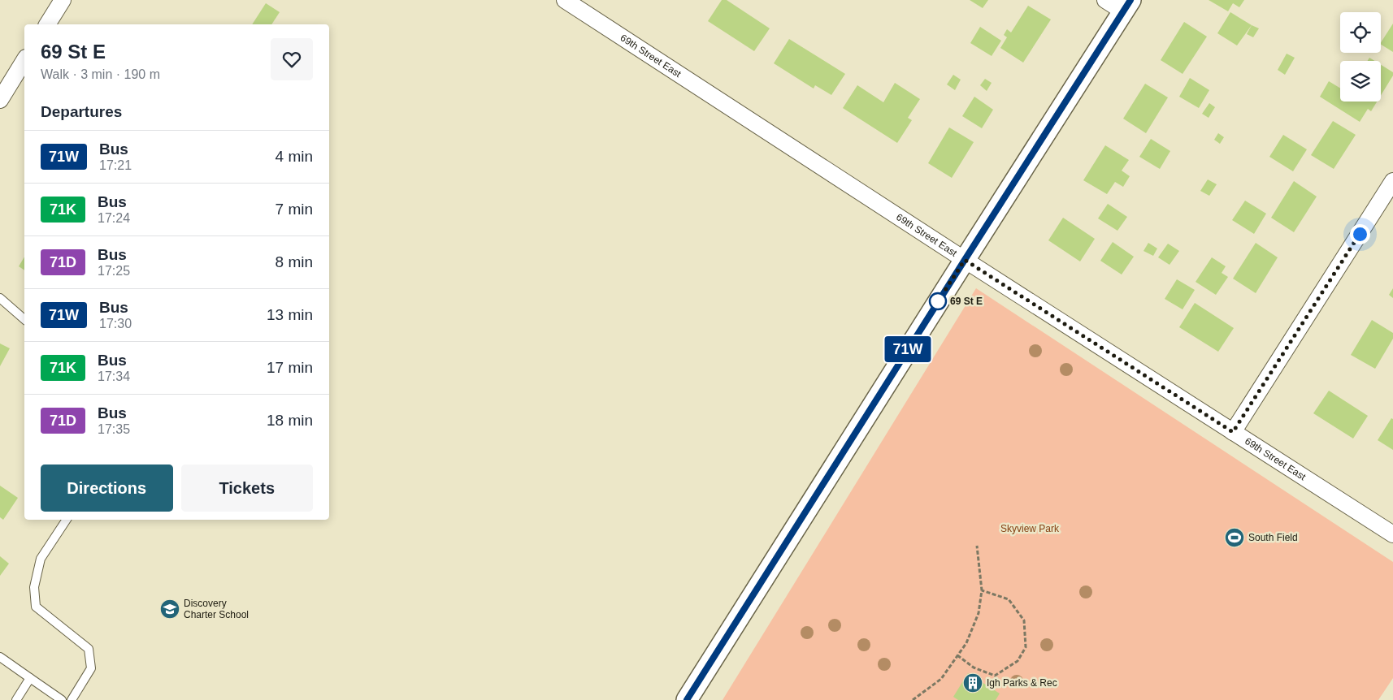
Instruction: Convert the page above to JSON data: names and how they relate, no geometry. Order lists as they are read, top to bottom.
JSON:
{
  "streets": {
    "street": ["69th Street East"]
  },
  "parks": ["Skyview Park"],
  "places": {
    "other": ["69 St E"],
    "sports": ["South Field"],
    "school or university": ["Discovery Charter School"],
    "building": ["Igh Parks & Rec"]
  },
  "lines": ["bus line 71W"],
  "page": {
    "on_map": "71W",
    "heading": [
      ["69 St E", "Walk · 3 min · 190 m"],
      "Departures"
    ],
    "list": [
      {
        "mark": "71W",
        "name": "Bus",
        "note": "17:21",
        "value": "4 min"
      },
      {
        "mark": "71K",
        "name": "Bus",
        "note": "17:24",
        "value": "7 min"
      },
      {
        "mark": "71D",
        "name": "Bus",
        "note": "17:25",
        "value": "8 min"
      },
      {
        "mark": "71W",
        "name": "Bus",
        "note": "17:30",
        "value": "13 min"
      },
      {
        "mark": "71K",
        "name": "Bus",
        "note": "17:34",
        "value": "17 min"
      },
      {
        "mark": "71D",
        "name": "Bus",
        "note": "17:35",
        "value": "18 min"
      }
    ],
    "buttons": ["Directions", "Tickets"]
  }
}
